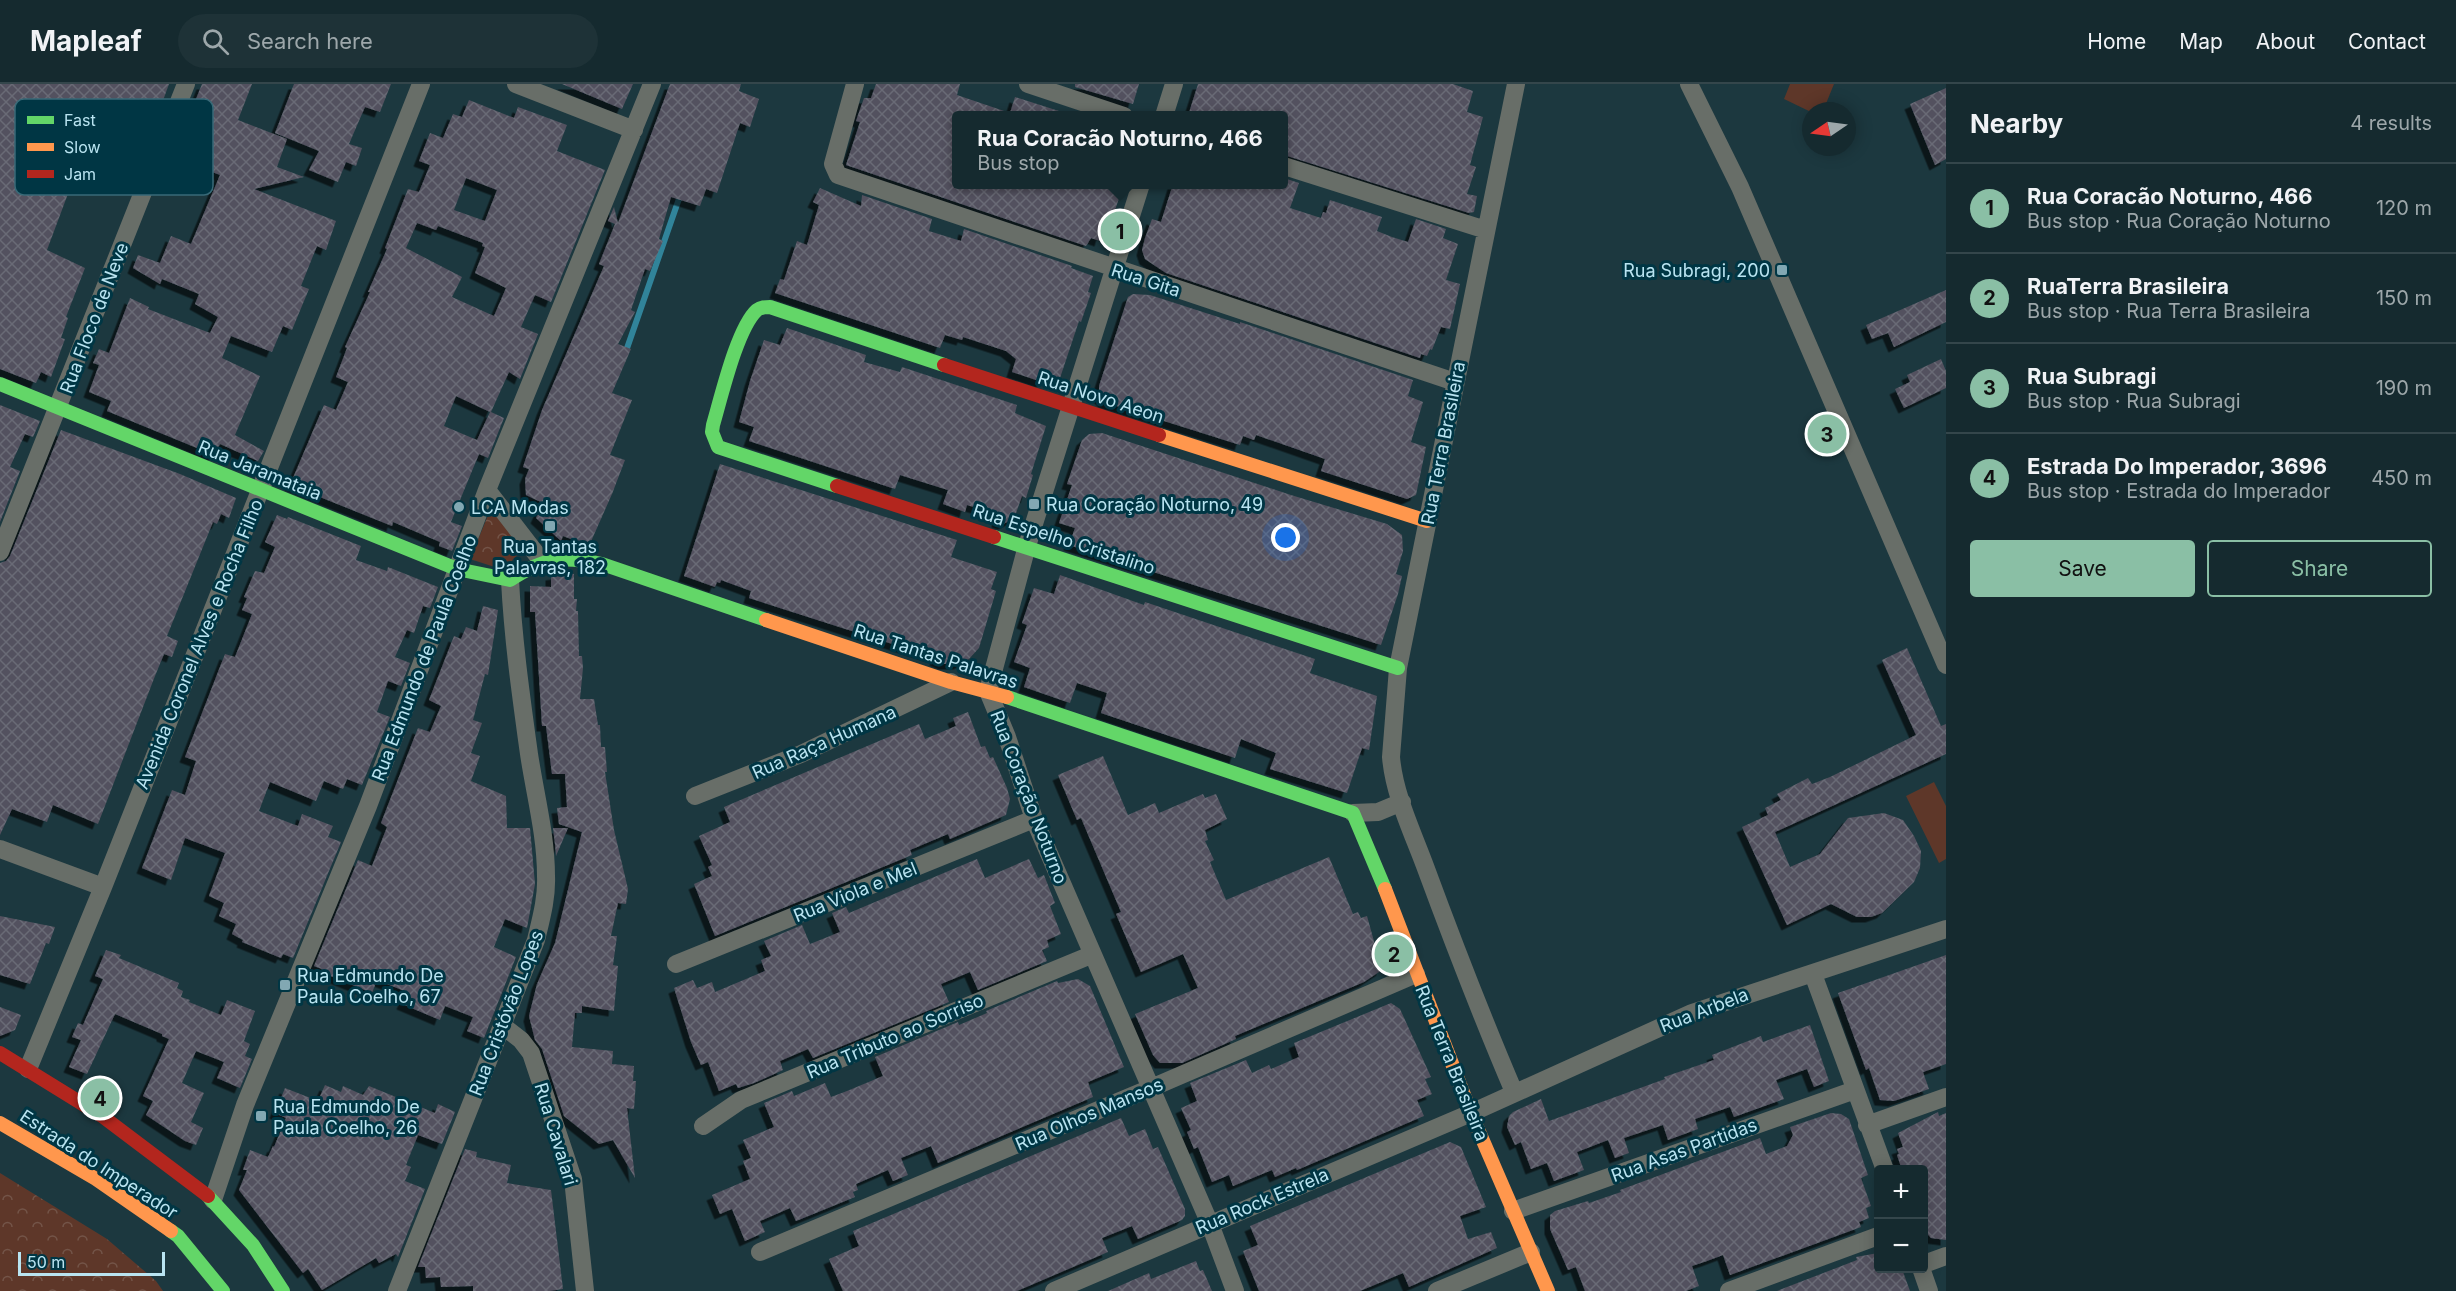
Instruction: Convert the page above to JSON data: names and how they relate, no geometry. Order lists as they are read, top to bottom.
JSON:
{
  "streets": {
    "street": [
      "Rua Gita",
      "Rua Floco de Neve",
      "Rua Novo Aeon",
      "Rua Terra Brasileira",
      "Rua Jaramataia",
      "Rua Espelho Cristalino",
      "Avenida Coronel Alves e Rocha Filho",
      "Rua Tantas Palavras",
      "Rua Edmundo de Paula Coelho",
      "Rua Raça Humana",
      "Rua Coração Noturno",
      "Rua Viola e Mel",
      "Rua Arbela",
      "Rua Cristóvão Lopes",
      "Rua Tributo ao Sorriso",
      "Rua Olhos Mansos",
      "Rua Cavalari",
      "Rua Asas Partidas",
      "Estrada do Imperador",
      "Rua Rock Estrela"
    ]
  },
  "crossings": [
    ["Rua Gita", "Rua Terra Brasileira"],
    ["Rua Gita", "Rua Coração Noturno"],
    ["Rua Floco de Neve", "Rua Jaramataia"],
    ["Rua Novo Aeon", "Rua Terra Brasileira"],
    ["Rua Novo Aeon", "Rua Espelho Cristalino"],
    ["Rua Novo Aeon", "Rua Coração Noturno"],
    ["Rua Terra Brasileira", "Rua Espelho Cristalino"],
    ["Rua Terra Brasileira", "Rua Tantas Palavras"],
    ["Rua Terra Brasileira", "Rua Arbela"],
    ["Rua Terra Brasileira", "Rua Olhos Mansos"],
    ["Rua Terra Brasileira", "Rua Asas Partidas"],
    ["Rua Terra Brasileira", "Rua Rock Estrela"],
    ["Rua Jaramataia", "Avenida Coronel Alves e Rocha Filho"],
    ["Rua Jaramataia", "Rua Edmundo de Paula Coelho"],
    ["Rua Jaramataia", "Rua Cristóvão Lopes"],
    ["Rua Espelho Cristalino", "Rua Coração Noturno"],
    ["Avenida Coronel Alves e Rocha Filho", "Estrada do Imperador"],
    ["Rua Tantas Palavras", "Rua Raça Humana"],
    ["Rua Tantas Palavras", "Rua Coração Noturno"],
    ["Rua Edmundo de Paula Coelho", "Estrada do Imperador"],
    ["Rua Coração Noturno", "Rua Viola e Mel"],
    ["Rua Coração Noturno", "Rua Tributo ao Sorriso"],
    ["Rua Coração Noturno", "Rua Olhos Mansos"],
    ["Rua Coração Noturno", "Rua Rock Estrela"],
    ["Rua Arbela", "Rua Rock Estrela"],
    ["Rua Cristóvão Lopes", "Rua Cavalari"]
  ],
  "places": {
    "transit": [
      "Rua Subragi, 200",
      "Rua Coração Noturno, 49",
      "Rua Tantas Palavras, 182",
      "Rua Edmundo De Paula Coelho, 67",
      "Rua Edmundo De Paula Coelho, 26"
    ],
    "other": ["LCA Modas"]
  },
  "legend": ["Fast", "Slow", "Jam"],
  "scale_bar": "50 m",
  "north": "left",
  "page": {
    "header": "Mapleaf",
    "search": "Search here",
    "nav": [
      "Home",
      "Map",
      "About",
      "Contact"
    ],
    "heading": ["Nearby", "4 results"],
    "popup": ["Rua Coracão Noturno, 466", "Bus stop"],
    "list": [
      {
        "mark": "1",
        "name": "Rua Coracão Noturno, 466",
        "note": "Bus stop · Rua Coração Noturno",
        "value": "120 m"
      },
      {
        "mark": "2",
        "name": "RuaTerra Brasileira",
        "note": "Bus stop · Rua Terra Brasileira",
        "value": "150 m"
      },
      {
        "mark": "3",
        "name": "Rua Subragi",
        "note": "Bus stop · Rua Subragi",
        "value": "190 m"
      },
      {
        "mark": "4",
        "name": "Estrada Do Imperador, 3696",
        "note": "Bus stop · Estrada do Imperador",
        "value": "450 m"
      }
    ],
    "pins": [
      "1",
      "3",
      "2",
      "4"
    ],
    "buttons": ["Save", "Share"],
    "map_buttons": ["+", "−"],
    "scale": "50 m"
  }
}
